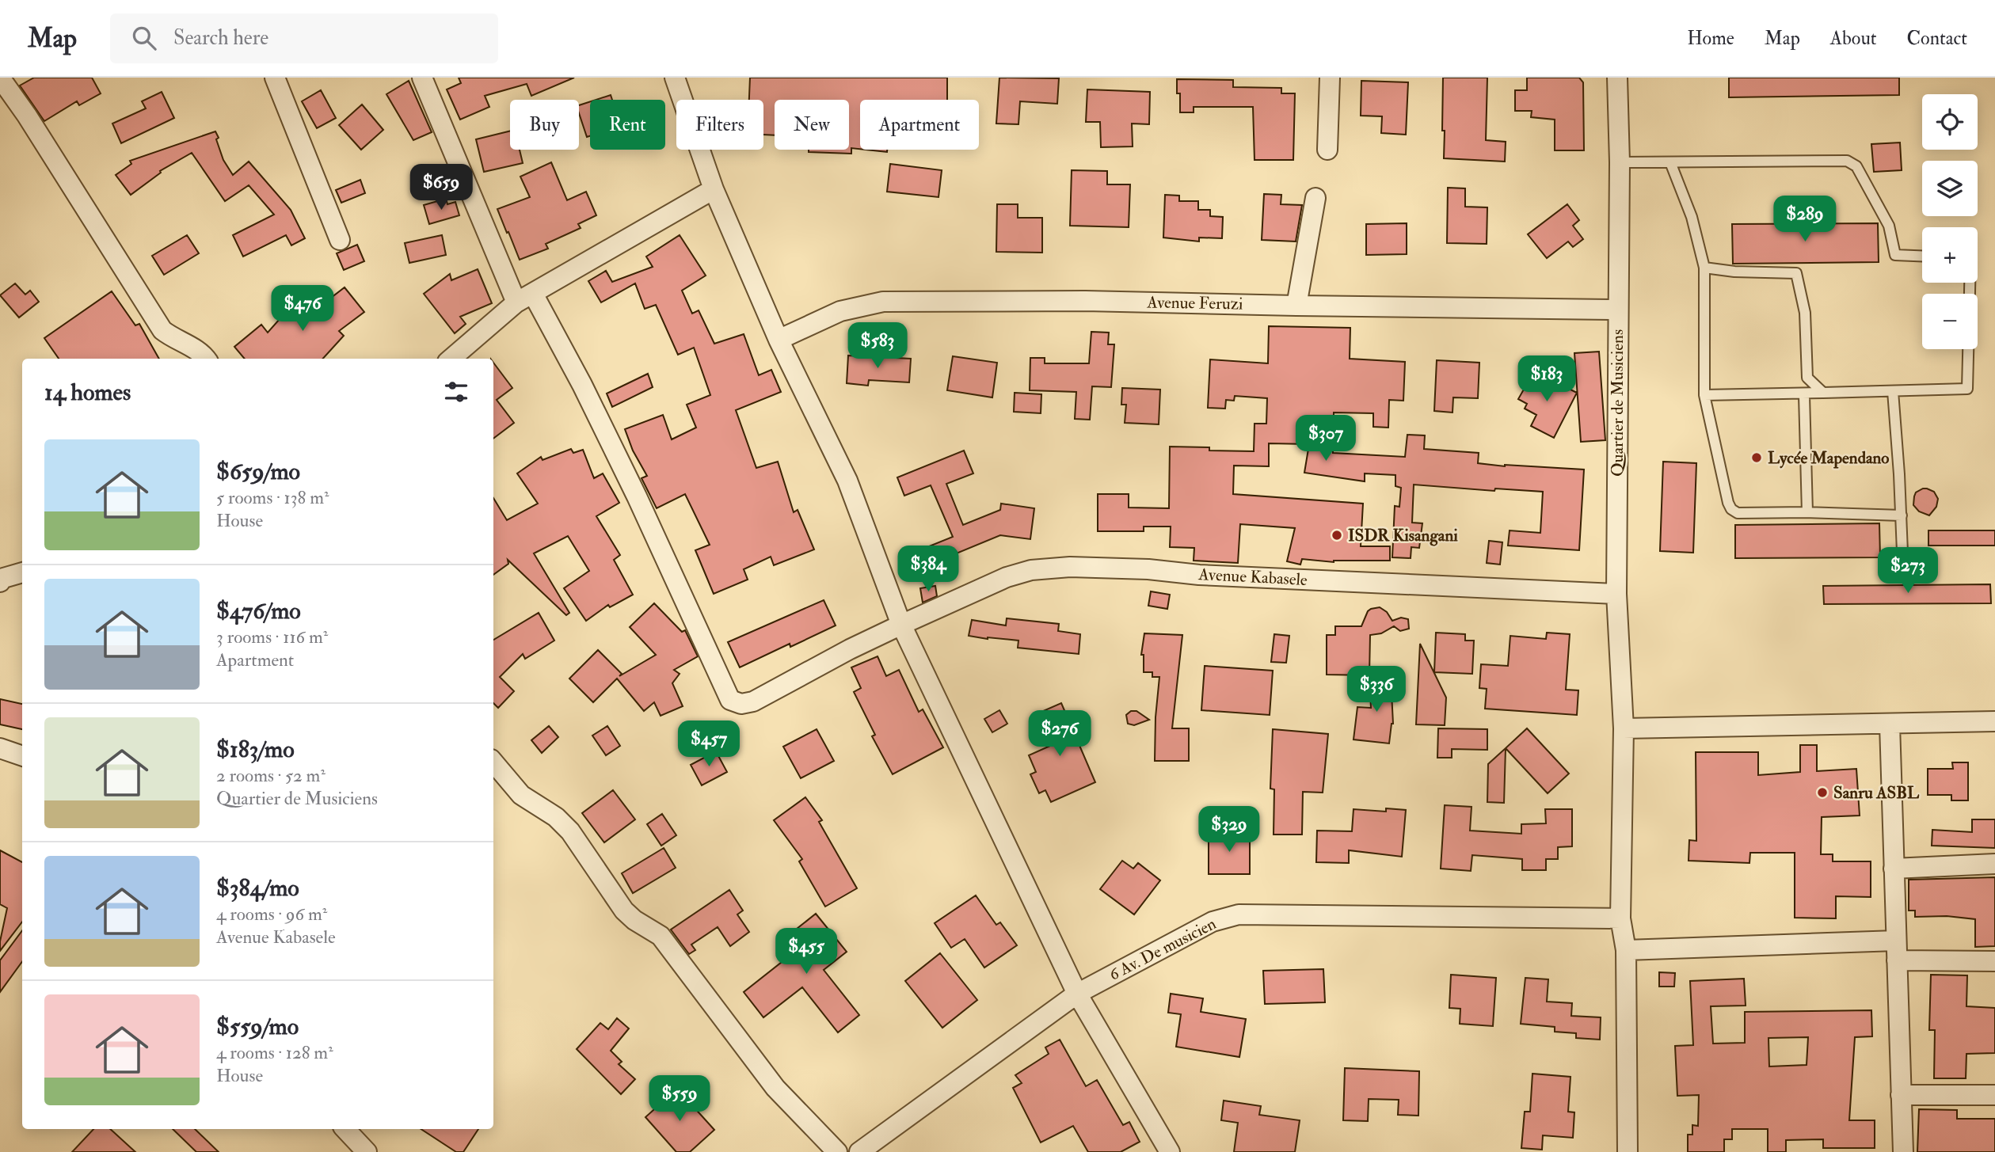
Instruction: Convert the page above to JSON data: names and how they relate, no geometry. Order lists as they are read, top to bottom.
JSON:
{
  "streets": {
    "street": [
      "Avenue Feruzi",
      "Quartier de Musiciens",
      "Avenue Kabasele",
      "6 Av. De musicien"
    ]
  },
  "crossings": [
    ["Avenue Feruzi", "Quartier de Musiciens"],
    ["Quartier de Musiciens", "Avenue Kabasele"],
    ["Quartier de Musiciens", "6 Av. De musicien"]
  ],
  "places": ["Lycée Mapendano", "ISDR Kisangani", "Sanru ASBL"],
  "page": {
    "header": "Map",
    "search": "Search here",
    "nav": [
      "Home",
      "Map",
      "About",
      "Contact"
    ],
    "map_buttons": ["+", "−"],
    "chip": [
      "Buy",
      "Rent",
      "Filters",
      "New",
      "Apartment"
    ],
    "price": [
      "$659",
      "$289",
      "$476",
      "$583",
      "$183",
      "$307",
      "$384",
      "$273",
      "$336",
      "$276",
      "$457",
      "$329",
      "$455",
      "$559"
    ],
    "heading": "14 homes",
    "list": [
      {
        "name": "$659/mo",
        "note": "5 rooms · 138 m² · House"
      },
      {
        "name": "$476/mo",
        "note": "3 rooms · 116 m² · Apartment"
      },
      {
        "name": "$183/mo",
        "note": "2 rooms · 52 m² · Quartier de Musiciens"
      },
      {
        "name": "$384/mo",
        "note": "4 rooms · 96 m² · Avenue Kabasele"
      },
      {
        "name": "$559/mo",
        "note": "4 rooms · 128 m² · House"
      }
    ]
  }
}
